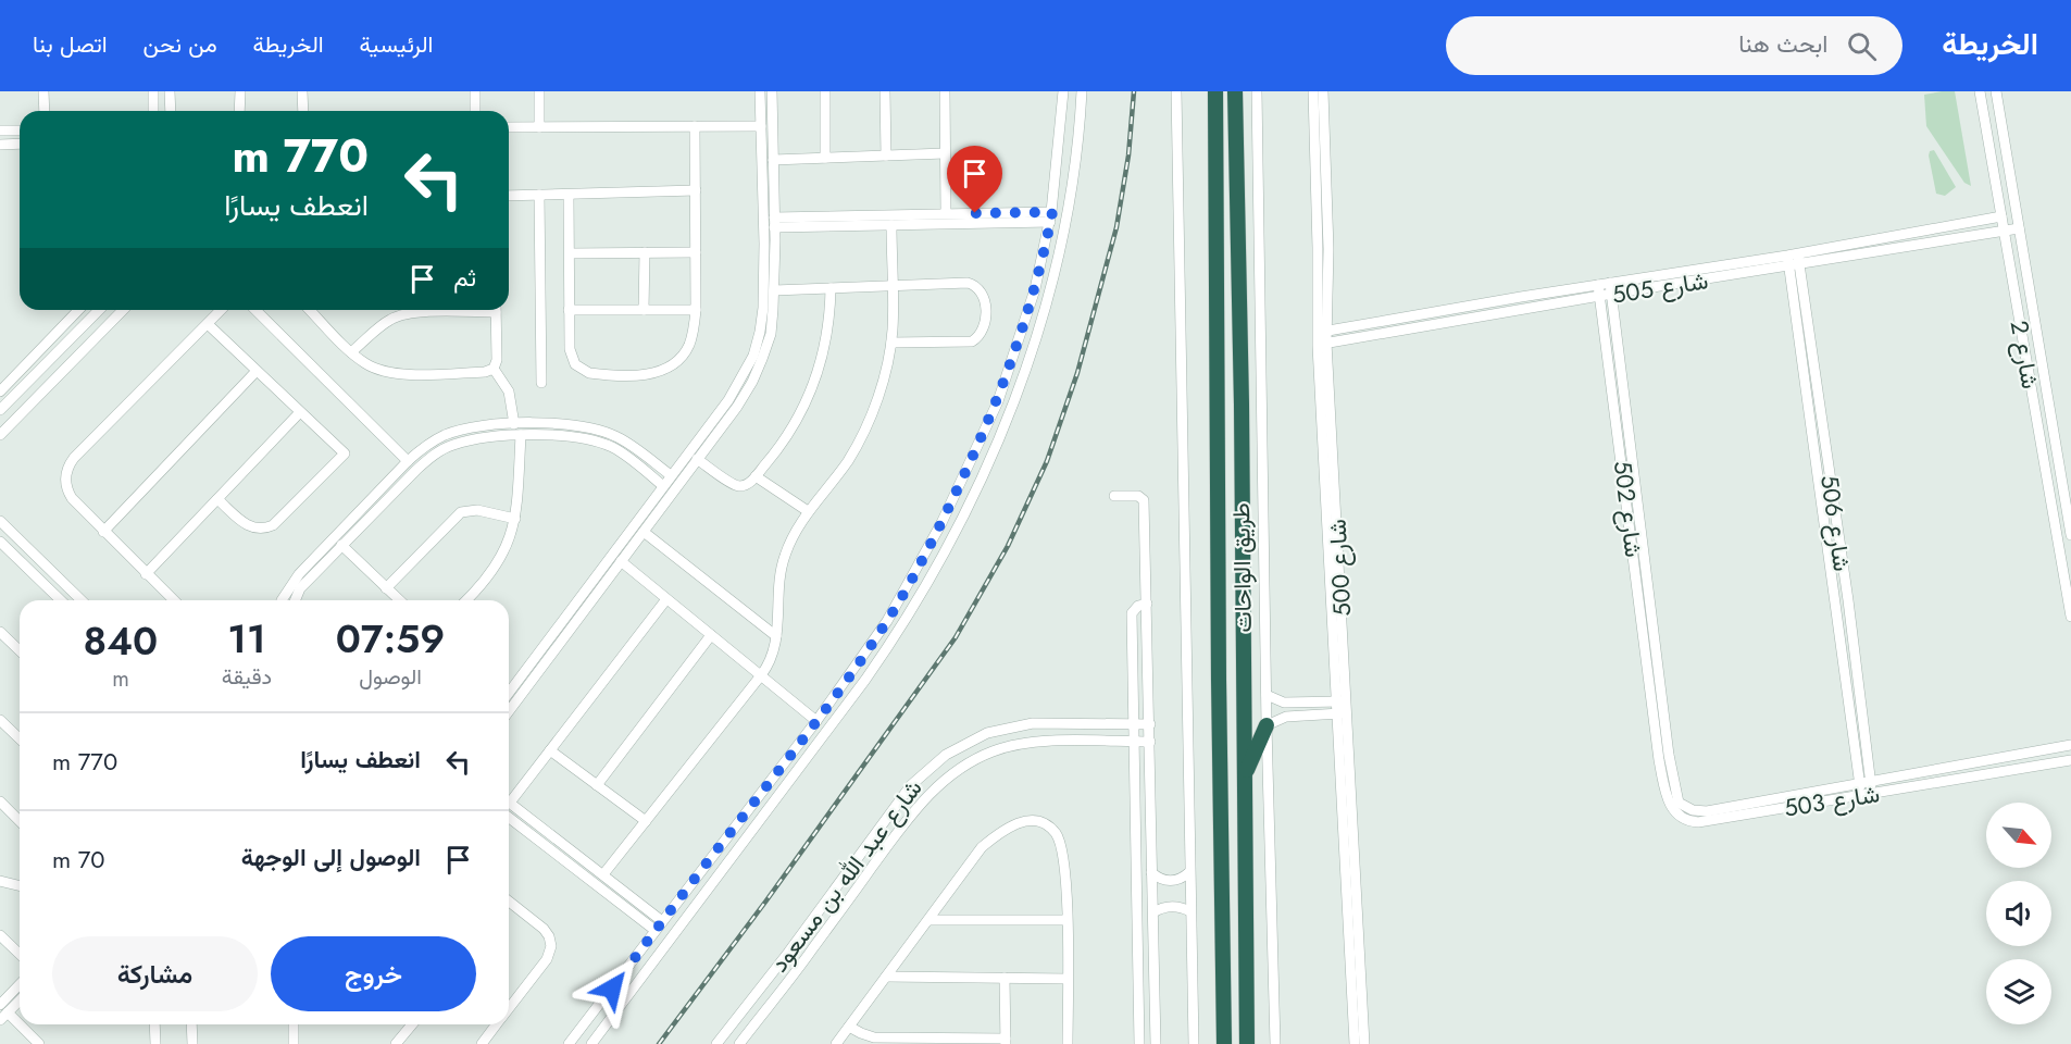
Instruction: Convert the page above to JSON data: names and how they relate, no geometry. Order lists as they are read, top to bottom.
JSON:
{
  "streets": {
    "highway": ["طريق الواحات"],
    "street": [
      "شارع 505",
      "شارع 2",
      "شارع 502",
      "شارع 506",
      "شارع 500",
      "شارع 503",
      "شارع عبد الله بن مسعود"
    ]
  },
  "crossings": [
    ["شارع 505", "شارع 2"],
    ["شارع 505", "شارع 502"],
    ["شارع 505", "شارع 506"],
    ["شارع 505", "شارع 500"],
    ["شارع 502", "شارع 503"],
    ["شارع 506", "شارع 503"]
  ],
  "north": "bottom right",
  "page": {
    "header": "الخريطة",
    "search": "ابحث هنا",
    "nav": [
      "الرئيسية",
      "الخريطة",
      "من نحن",
      "اتصل بنا"
    ],
    "turn": ["770 m", "انعطف يسارًا"],
    "then": "ثم",
    "eta": [
      "07:59",
      "الوصول",
      "11",
      "دقيقة",
      "840",
      "m"
    ],
    "list": [
      {
        "name": "انعطف يسارًا",
        "value": "770 m"
      },
      {
        "name": "الوصول إلى الوجهة",
        "value": "70 m"
      }
    ],
    "buttons": ["خروج", "مشاركة"]
  }
}
